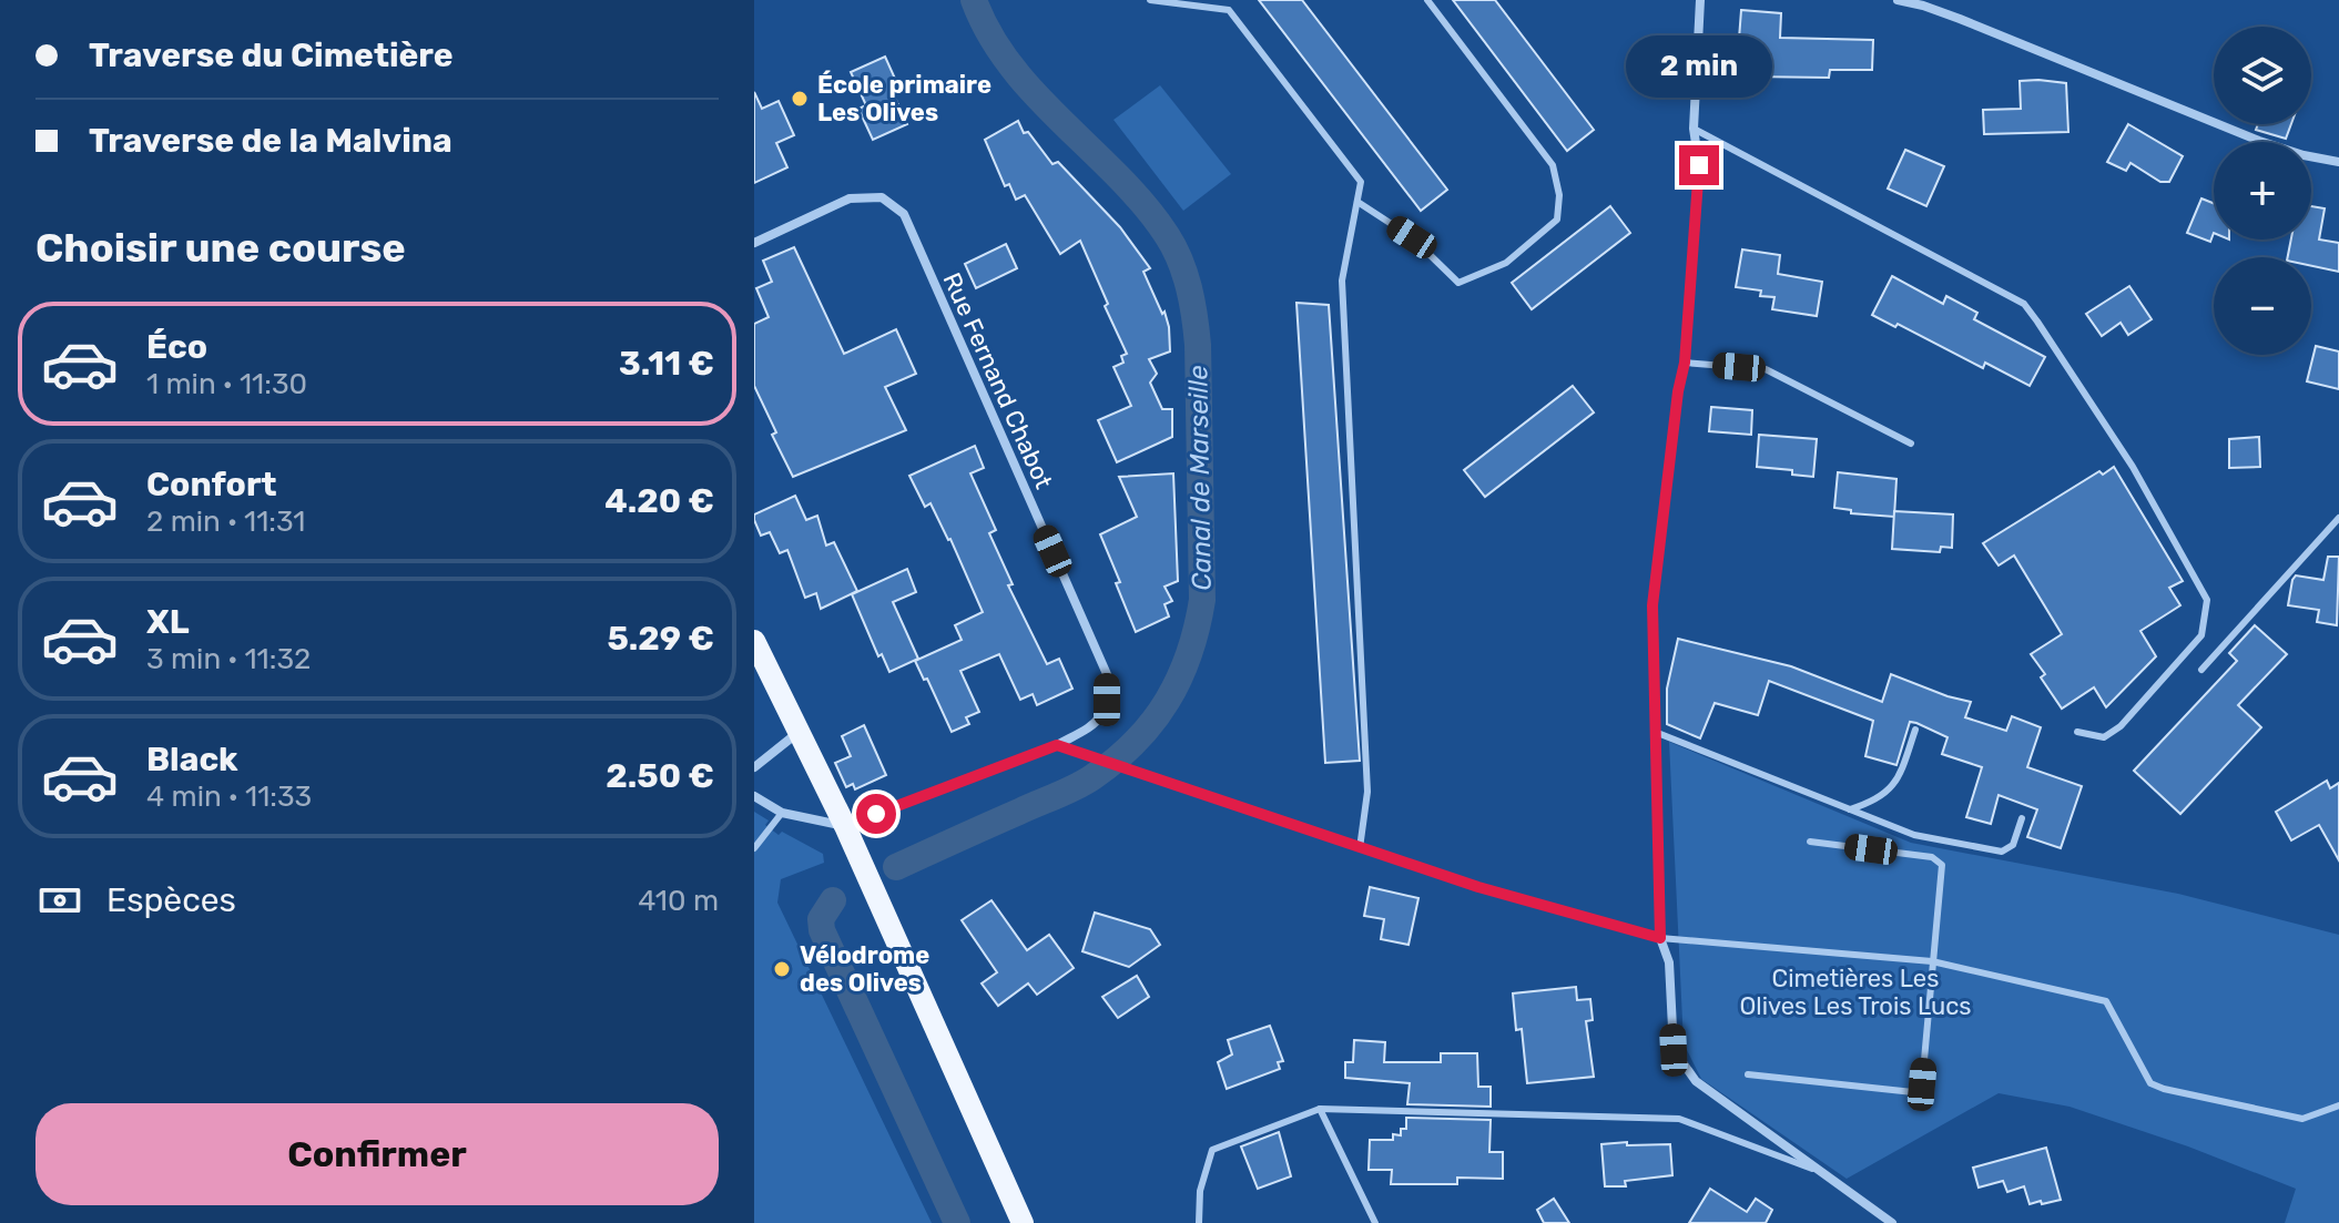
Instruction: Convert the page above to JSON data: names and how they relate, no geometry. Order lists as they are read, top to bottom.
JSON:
{
  "streets": {
    "street": ["Rue Fernand Chabot"]
  },
  "water": ["Canal de Marseille"],
  "parks": ["Cimetières Les Olives Les Trois Lucs"],
  "places": ["École primaire Les Olives", "Vélodrome des Olives"],
  "page": {
    "banner": ["Traverse du Cimetière", "Traverse de la Malvina"],
    "map_buttons": ["+", "−"],
    "bubble": "2 min",
    "heading": "Choisir une course",
    "list": [
      {
        "name": "Éco",
        "note": "1 min · 11:30",
        "value": "3.11 €"
      },
      {
        "name": "Confort",
        "note": "2 min · 11:31",
        "value": "4.20 €"
      },
      {
        "name": "XL",
        "note": "3 min · 11:32",
        "value": "5.29 €"
      },
      {
        "name": "Black",
        "note": "4 min · 11:33",
        "value": "2.50 €"
      }
    ],
    "pay": ["Espèces", "410 m"],
    "buttons": "Confirmer"
  }
}
